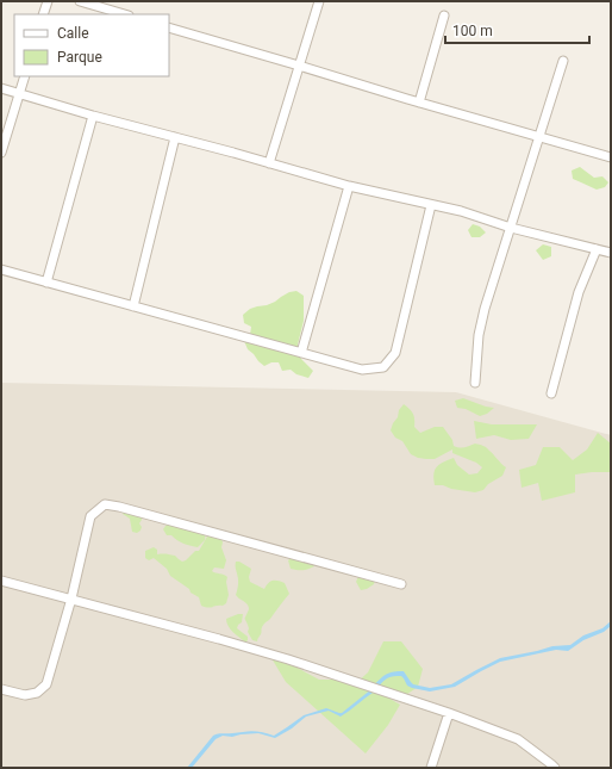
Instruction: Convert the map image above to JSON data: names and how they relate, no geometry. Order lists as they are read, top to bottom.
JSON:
{
  "legend": ["Calle", "Parque"],
  "scale_bar": "100 m"
}
